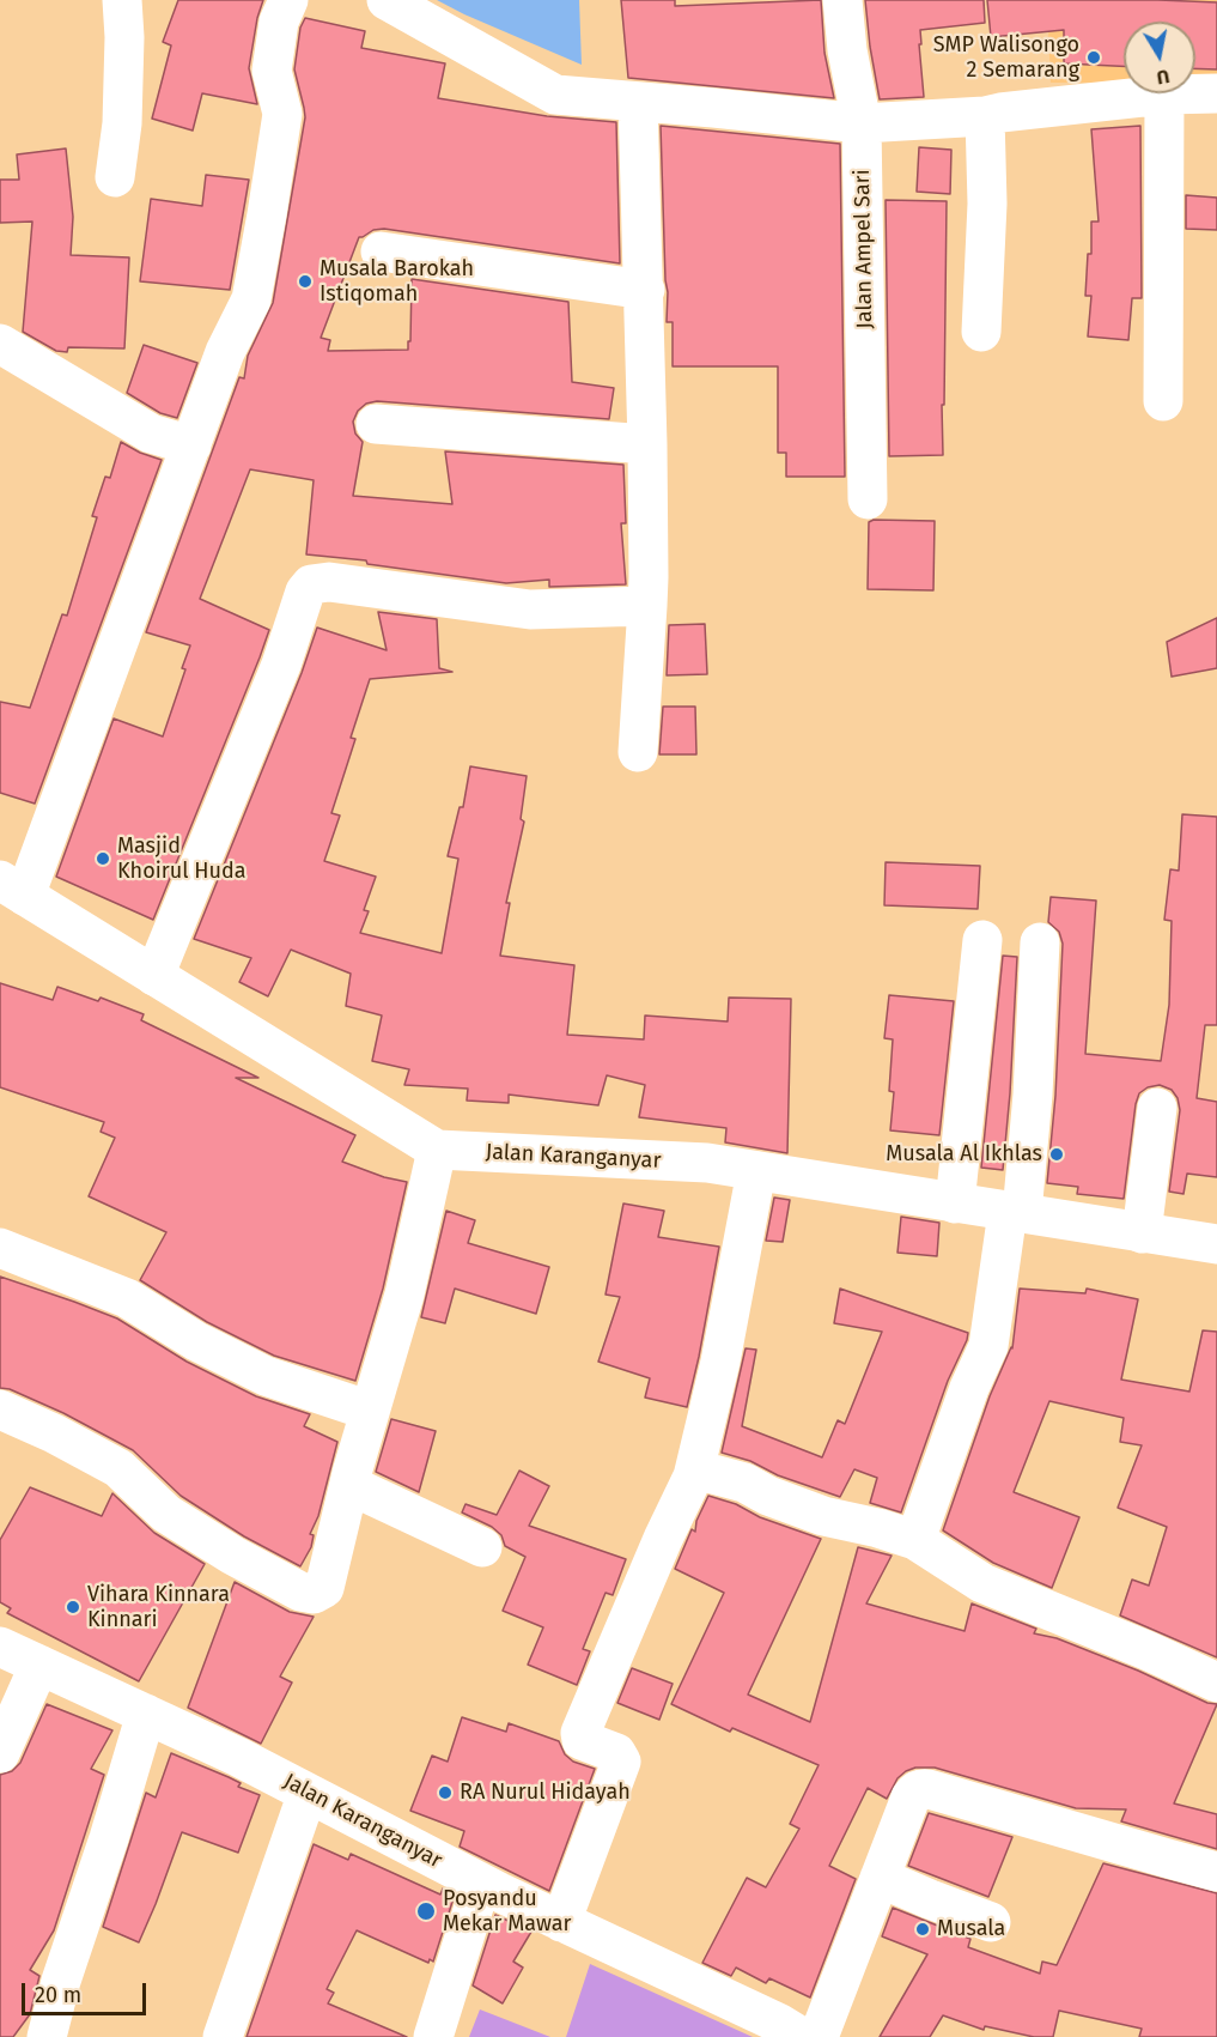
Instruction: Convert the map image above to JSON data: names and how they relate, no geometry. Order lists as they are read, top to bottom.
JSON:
{
  "streets": {
    "street": ["Jalan Ampel Sari", "Jalan Karanganyar"]
  },
  "places": [
    "SMP Walisongo 2 Semarang",
    "Musala Barokah Istiqomah",
    "Masjid Khoirul Huda",
    "Musala Al Ikhlas",
    "Vihara Kinnara Kinnari",
    "RA Nurul Hidayah",
    "Posyandu Mekar Mawar",
    "Musala"
  ],
  "scale_bar": "20 m",
  "north": "bottom"
}
